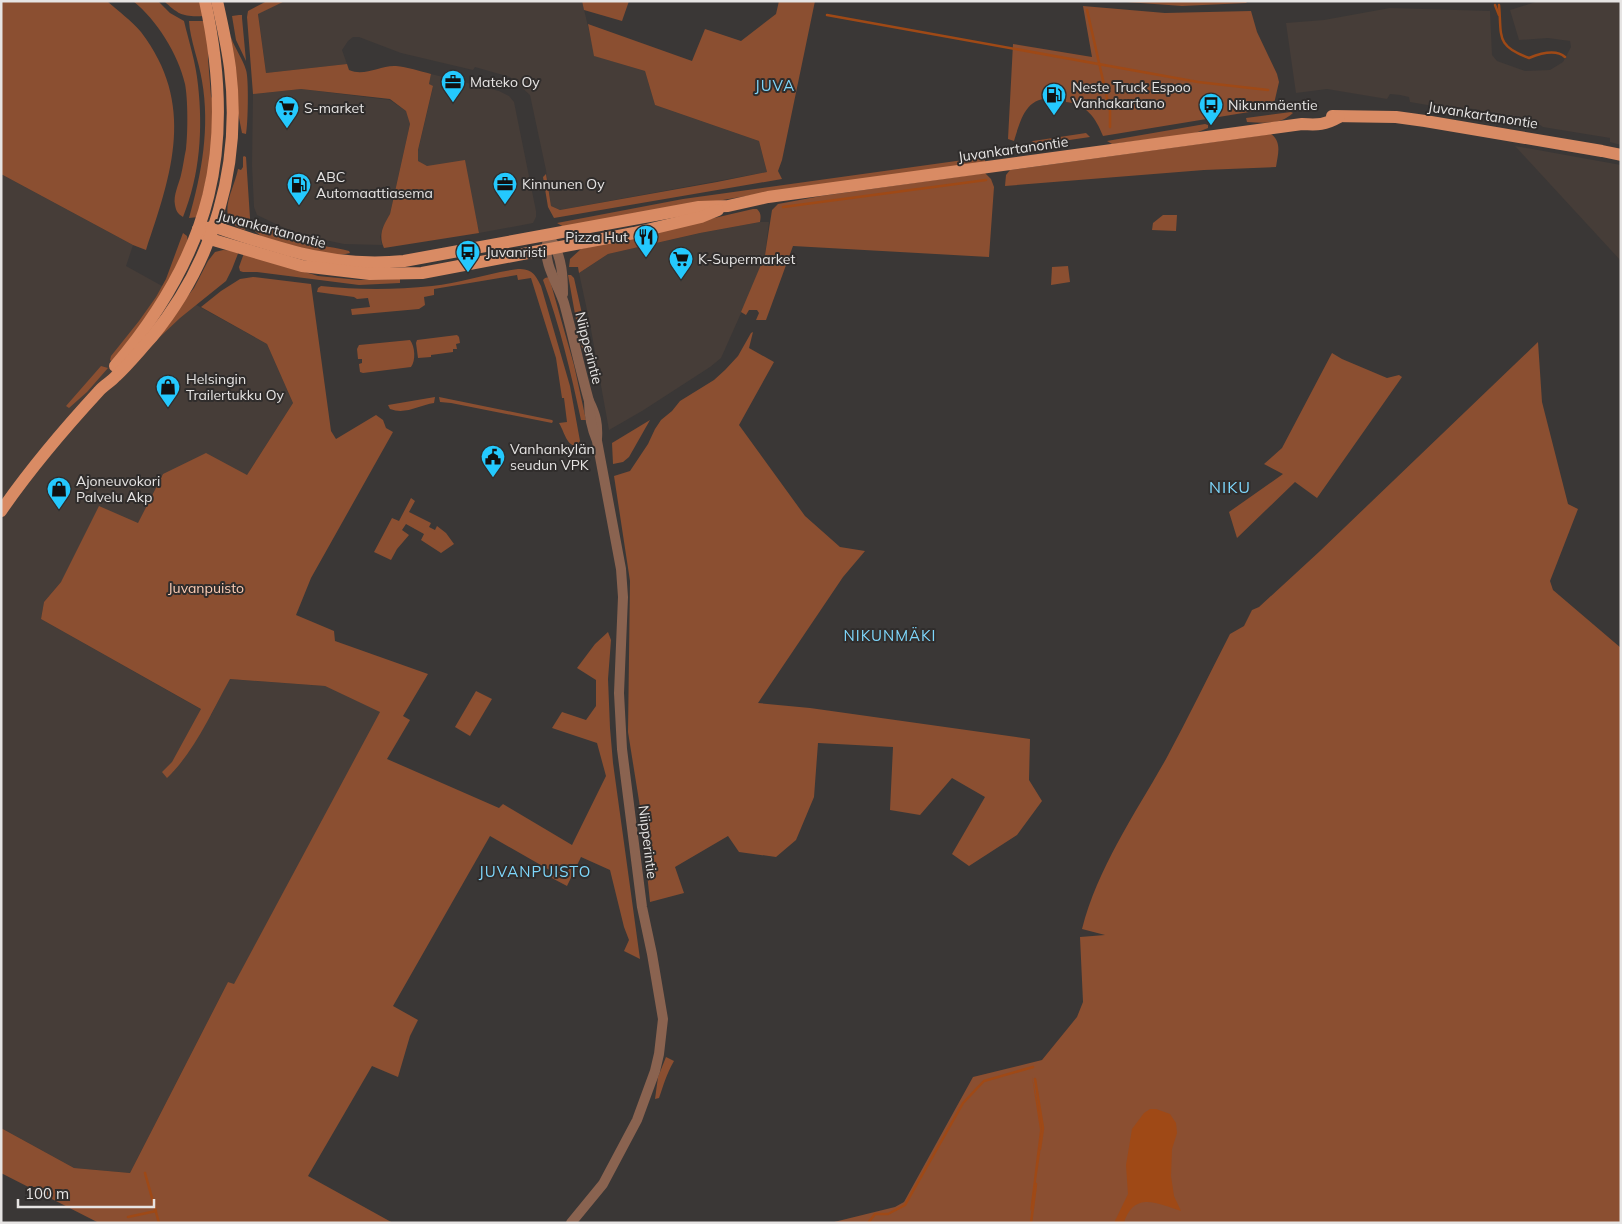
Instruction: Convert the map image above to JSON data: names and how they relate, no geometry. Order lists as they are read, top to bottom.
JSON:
{
  "streets": {
    "main road": ["Juvankartanontie"],
    "street": ["Niipperintie"]
  },
  "crossings": [
    ["Juvankartanontie", "Niipperintie"]
  ],
  "districts": [
    "JUVA",
    "NIKU",
    "NIKUNMÄKI",
    "JUVANPUISTO"
  ],
  "parks": ["Juvanpuisto"],
  "places": {
    "office": ["Mateko Oy", "Kinnunen Oy"],
    "fuel station": ["Neste Truck Espoo Vanhakartano", "ABC Automaattiasema"],
    "bus stop": ["Nikunmäentie", "Juvanristi"],
    "supermarket": ["S-market", "K-Supermarket"],
    "restaurant": ["Pizza Hut"],
    "shop": ["Helsingin Trailertukku Oy", "Ajoneuvokori Palvelu Akp"],
    "public building": ["Vanhankylän seudun VPK"]
  },
  "scale_bar": "100 m"
}
